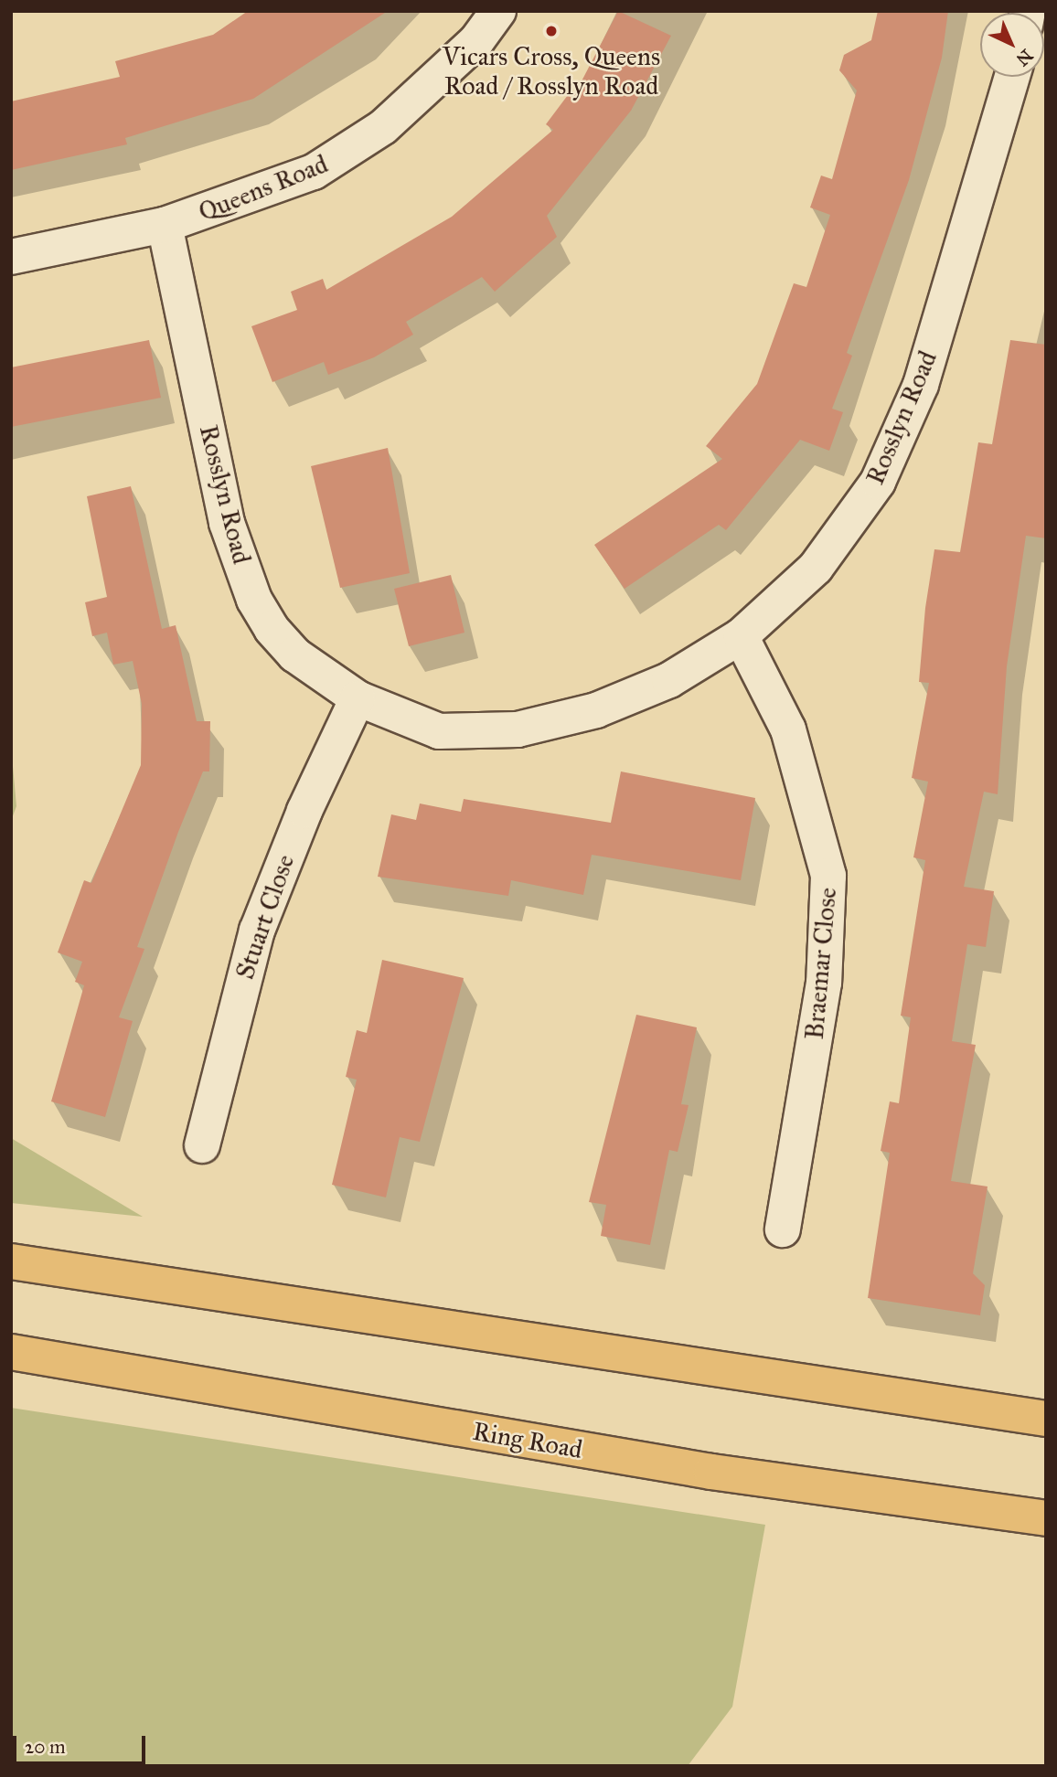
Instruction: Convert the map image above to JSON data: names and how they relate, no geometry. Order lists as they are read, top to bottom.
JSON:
{
  "streets": {
    "highway": ["Ring Road"],
    "street": [
      "Queens Road",
      "Rosslyn Road",
      "Stuart Close",
      "Braemar Close"
    ]
  },
  "crossings": [
    ["Queens Road", "Rosslyn Road"],
    ["Rosslyn Road", "Stuart Close"],
    ["Rosslyn Road", "Braemar Close"]
  ],
  "places": ["Vicars Cross, Queens Road / Rosslyn Road"],
  "scale_bar": "20 m",
  "north": "bottom right"
}
